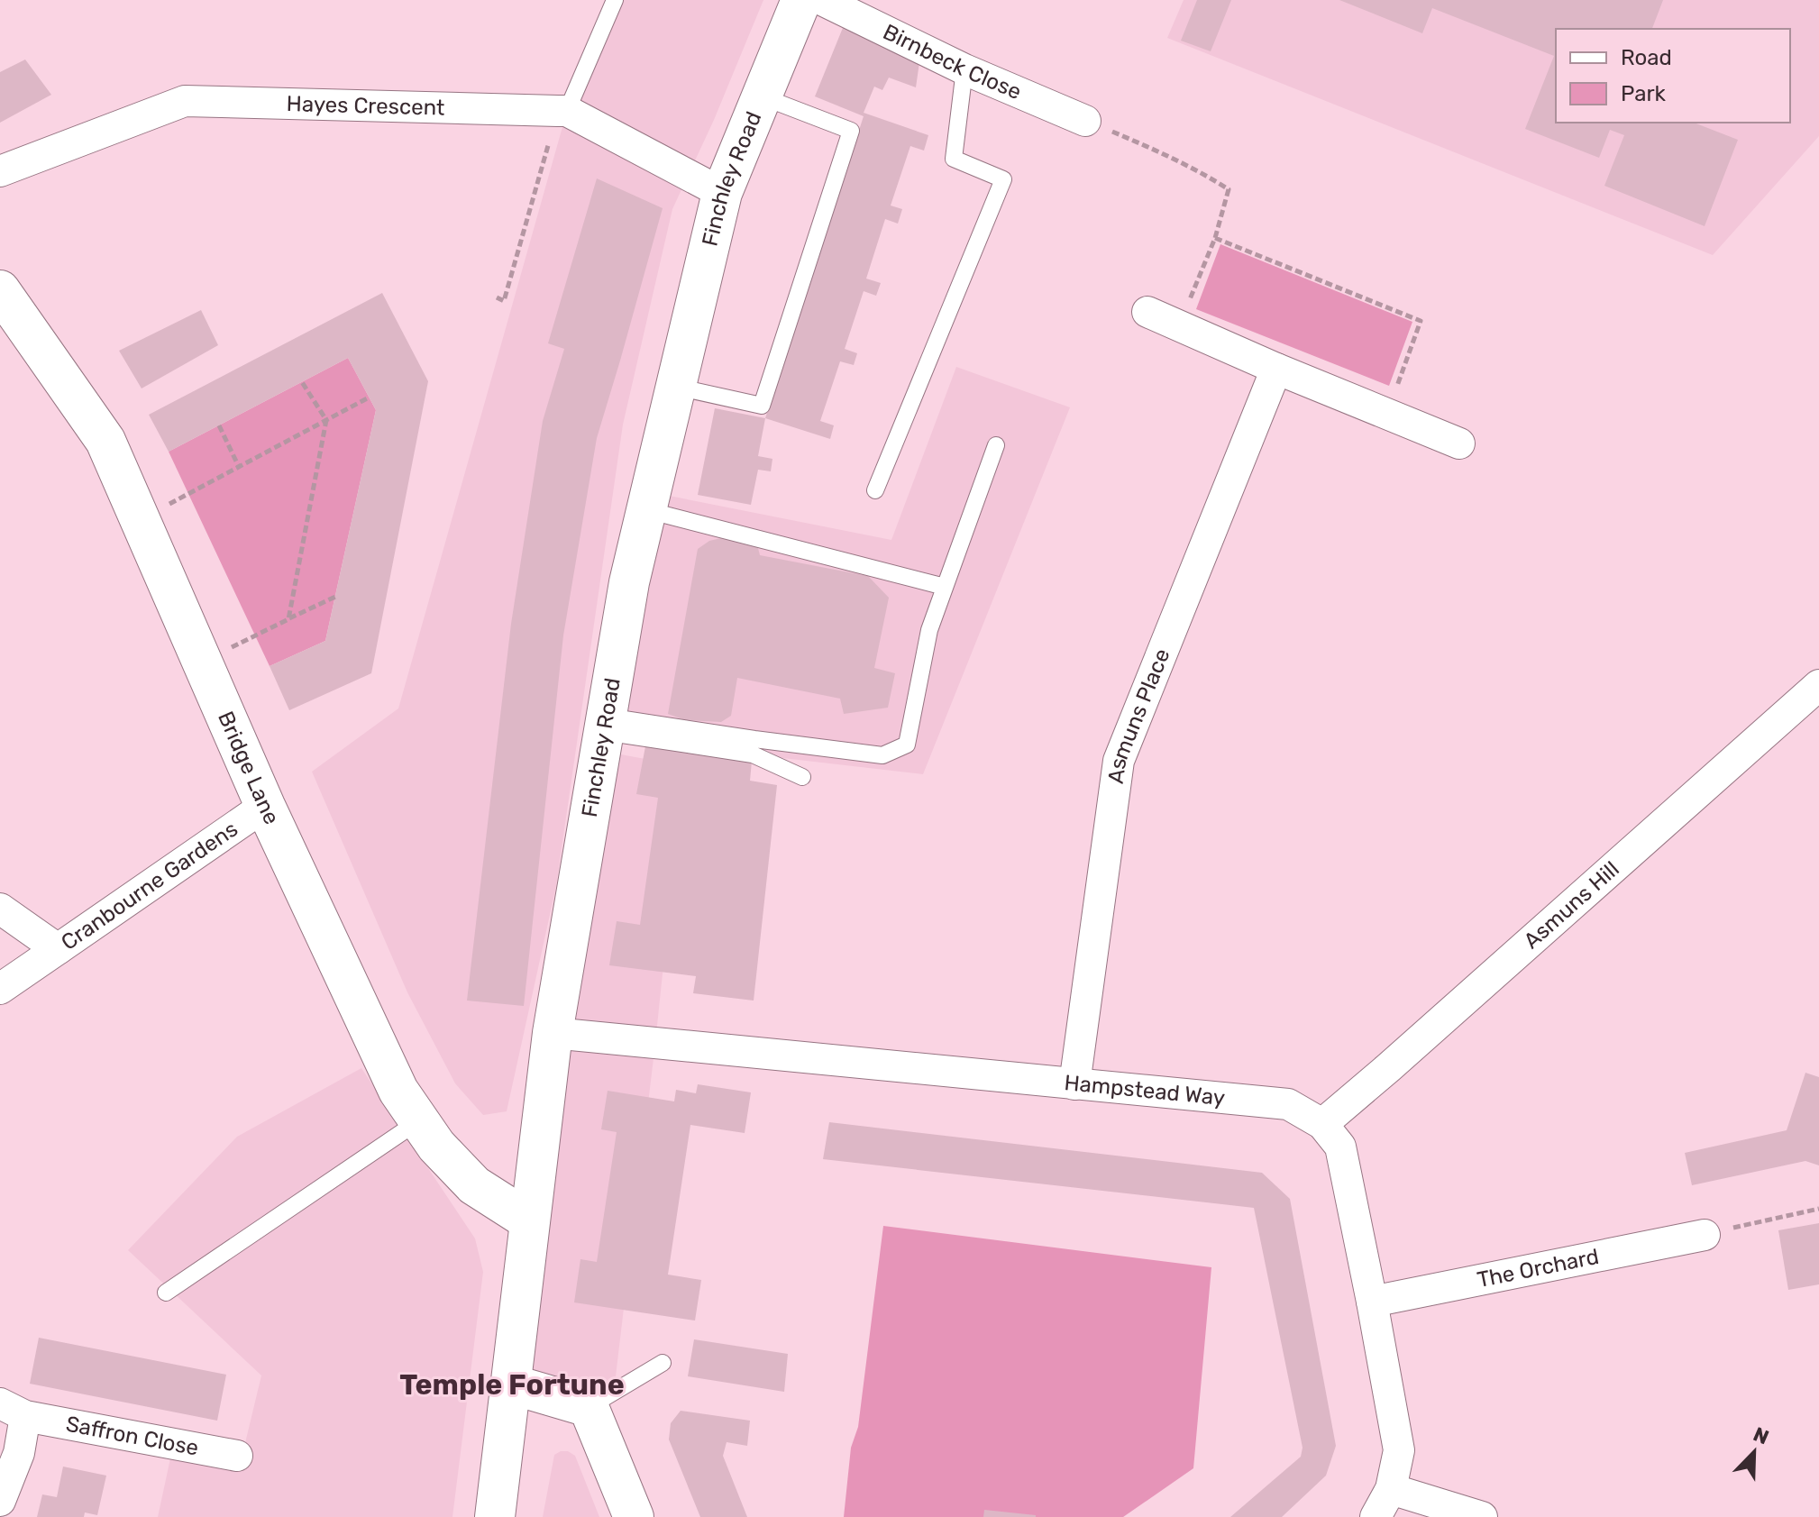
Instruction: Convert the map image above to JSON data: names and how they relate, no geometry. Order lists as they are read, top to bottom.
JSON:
{
  "streets": {
    "main road": ["Finchley Road", "Bridge Lane"],
    "street": [
      "Birnbeck Close",
      "Hayes Crescent",
      "Asmuns Place",
      "Cranbourne Gardens",
      "Asmuns Hill",
      "Hampstead Way",
      "The Orchard",
      "Saffron Close"
    ]
  },
  "crossings": [
    ["Hayes Crescent", "Finchley Road"],
    ["Finchley Road", "Bridge Lane"],
    ["Finchley Road", "Hampstead Way"],
    ["Asmuns Place", "Hampstead Way"],
    ["Bridge Lane", "Cranbourne Gardens"],
    ["Asmuns Hill", "Hampstead Way"],
    ["Hampstead Way", "The Orchard"]
  ],
  "districts": ["Temple Fortune"],
  "legend": ["Road", "Park"],
  "north": "top right"
}
